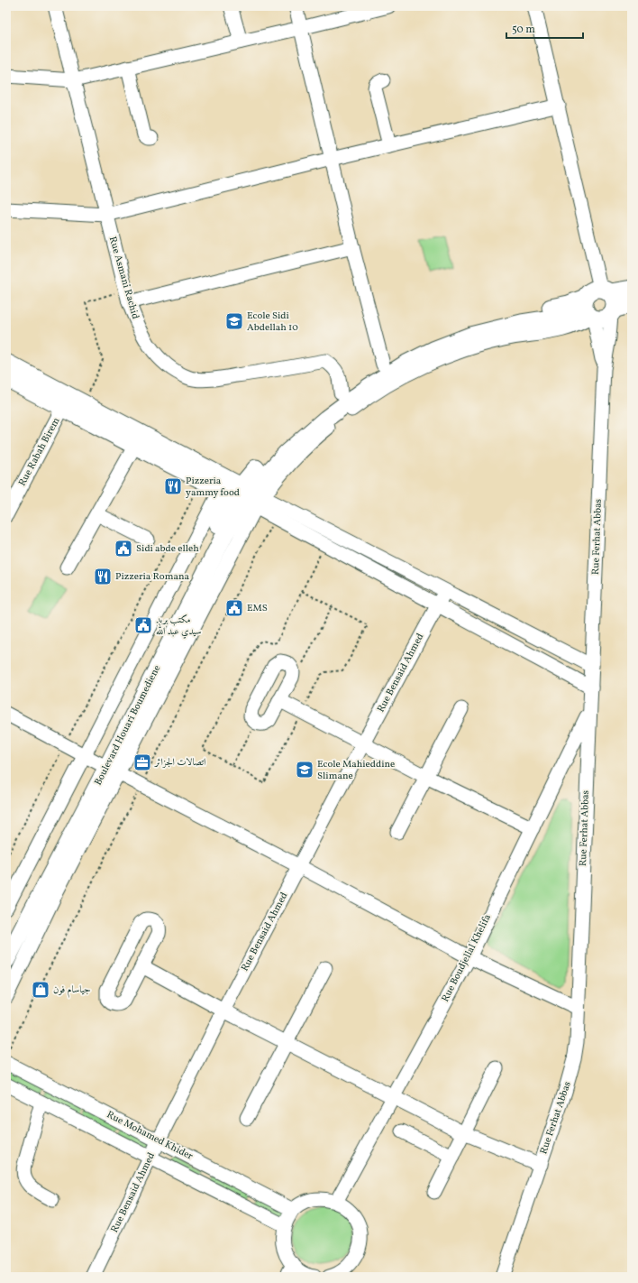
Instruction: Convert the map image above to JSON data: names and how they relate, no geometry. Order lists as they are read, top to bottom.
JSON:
{
  "streets": {
    "main road": ["Boulevard Houari Boumediene"],
    "street": [
      "Rue Asmani Rachid",
      "Rue Rabah Birem",
      "Rue Ferhat Abbas",
      "Rue Bensaid Ahmed",
      "Rue Boudjellal Khelifa",
      "Rue Mohamed Khider"
    ]
  },
  "crossings": [
    ["Rue Ferhat Abbas", "Rue Boudjellal Khelifa"],
    ["Rue Bensaid Ahmed", "Rue Mohamed Khider"]
  ],
  "places": {
    "school or university": ["Ecole Sidi Abdellah 10", "Ecole Mahieddine Slimane"],
    "restaurant": ["Pizzeria yammy food", "Pizzeria Romana"],
    "public building": ["Sidi abde elleh", "EMS", "مكتب بريد سيدي عبد الله"],
    "office": ["اتصالات الجزائر"],
    "shop": ["جياسام فون"]
  },
  "scale_bar": "50 m"
}
